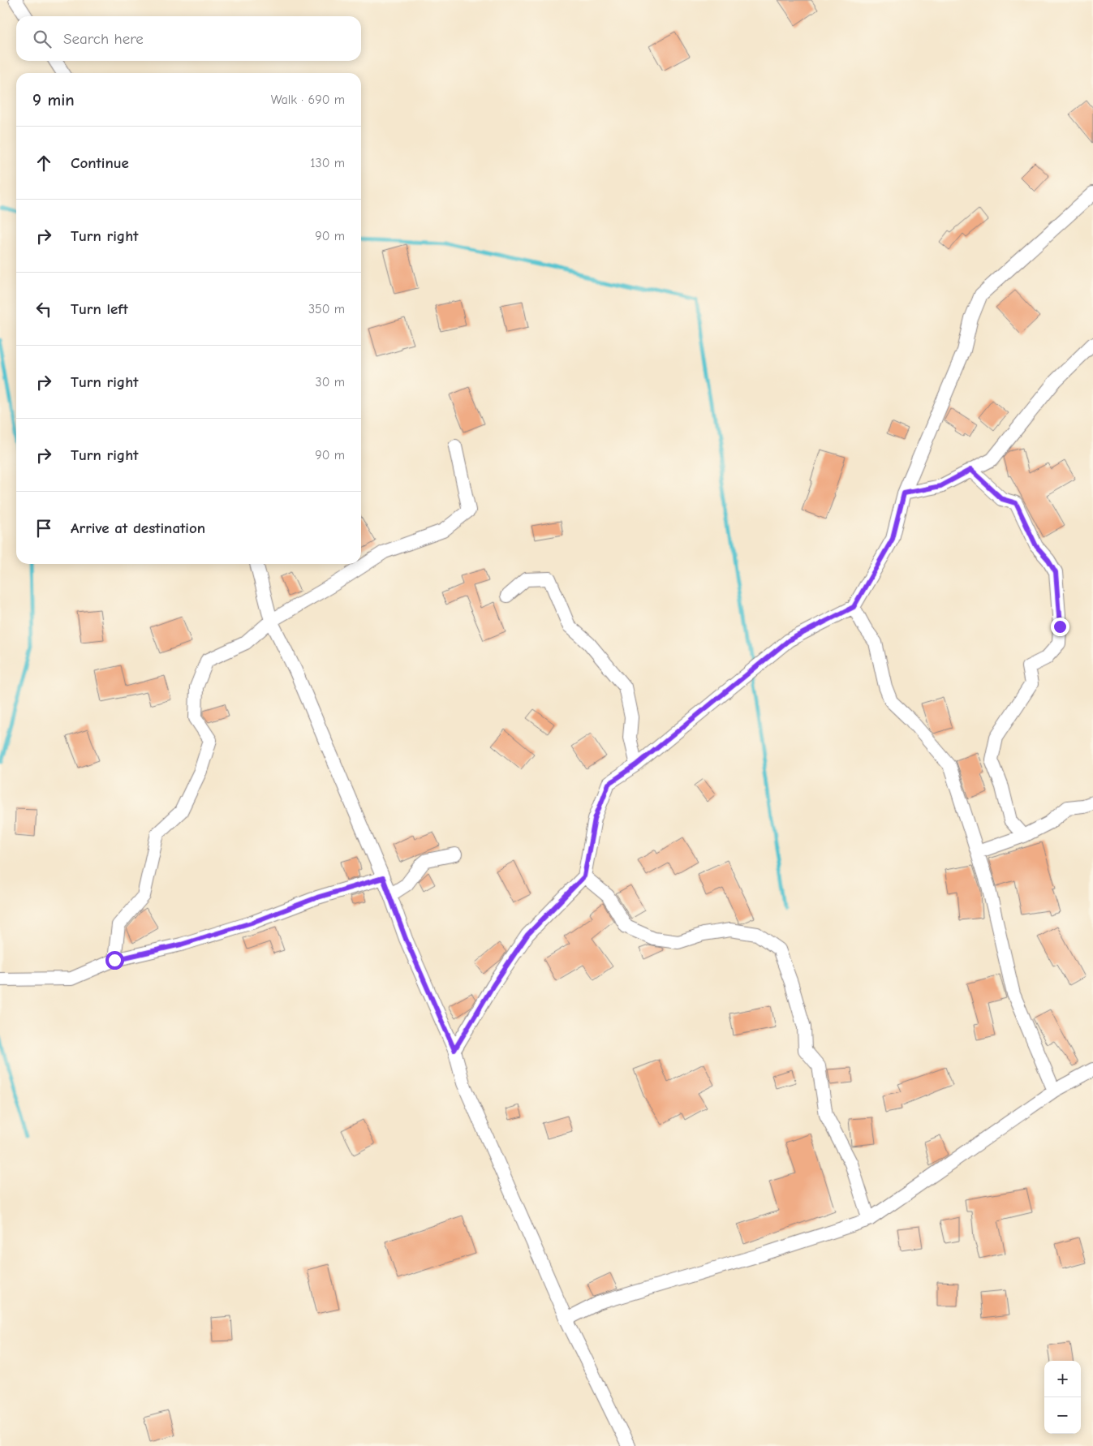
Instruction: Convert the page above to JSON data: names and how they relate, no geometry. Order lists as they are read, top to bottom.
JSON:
{
  "page": {
    "search": "Search here",
    "heading": ["9 min", "Walk · 690 m"],
    "list": [
      ["Continue", "130 m"],
      ["Turn right", "90 m"],
      ["Turn left", "350 m"],
      ["Turn right", "30 m"],
      ["Turn right", "90 m"],
      "Arrive at destination"
    ],
    "map_buttons": ["+", "−"]
  }
}
